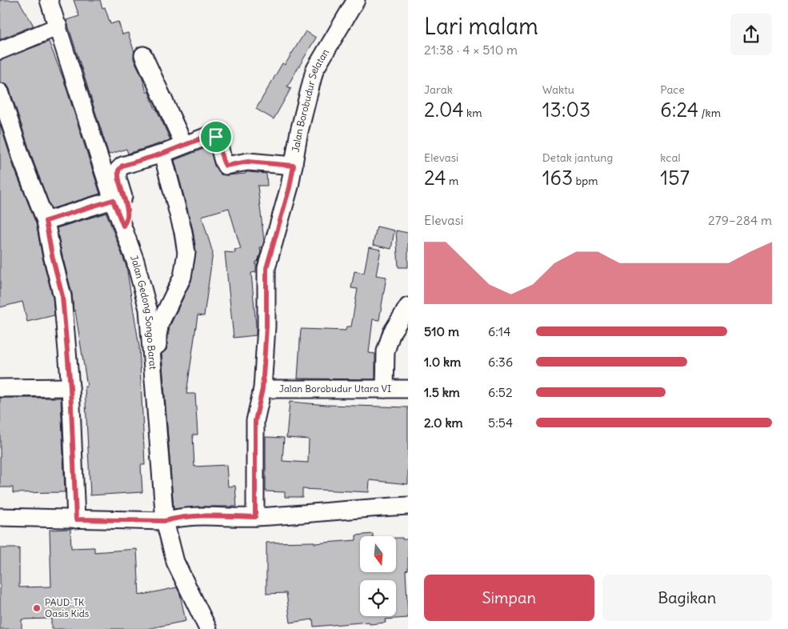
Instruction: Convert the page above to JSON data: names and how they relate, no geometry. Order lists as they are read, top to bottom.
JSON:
{
  "streets": {
    "street": ["Jalan Borobudur Selatan", "Jalan Gedong Songo Barat", "Jalan Borobudur Utara VI"]
  },
  "crossings": [
    ["Jalan Borobudur Selatan", "Jalan Borobudur Utara VI"]
  ],
  "places": ["PAUD-TK Oasis Kids"],
  "north": "bottom",
  "page": {
    "heading": ["Lari malam", "21:38 · 4 × 510 m"],
    "stats": [
      ["Jarak", "2.04 km"],
      ["Waktu", "13:03"],
      ["Pace", "6:24 /km"],
      ["Elevasi", "24 m"],
      ["Detak jantung", "163 bpm"],
      ["kcal", "157"]
    ],
    "chart": ["Elevasi", "279–284 m"],
    "list": [
      {
        "name": "510 m",
        "note": "6:14"
      },
      {
        "name": "1.0 km",
        "note": "6:36"
      },
      {
        "name": "1.5 km",
        "note": "6:52"
      },
      {
        "name": "2.0 km",
        "note": "5:54"
      }
    ],
    "buttons": ["Simpan", "Bagikan"]
  }
}
